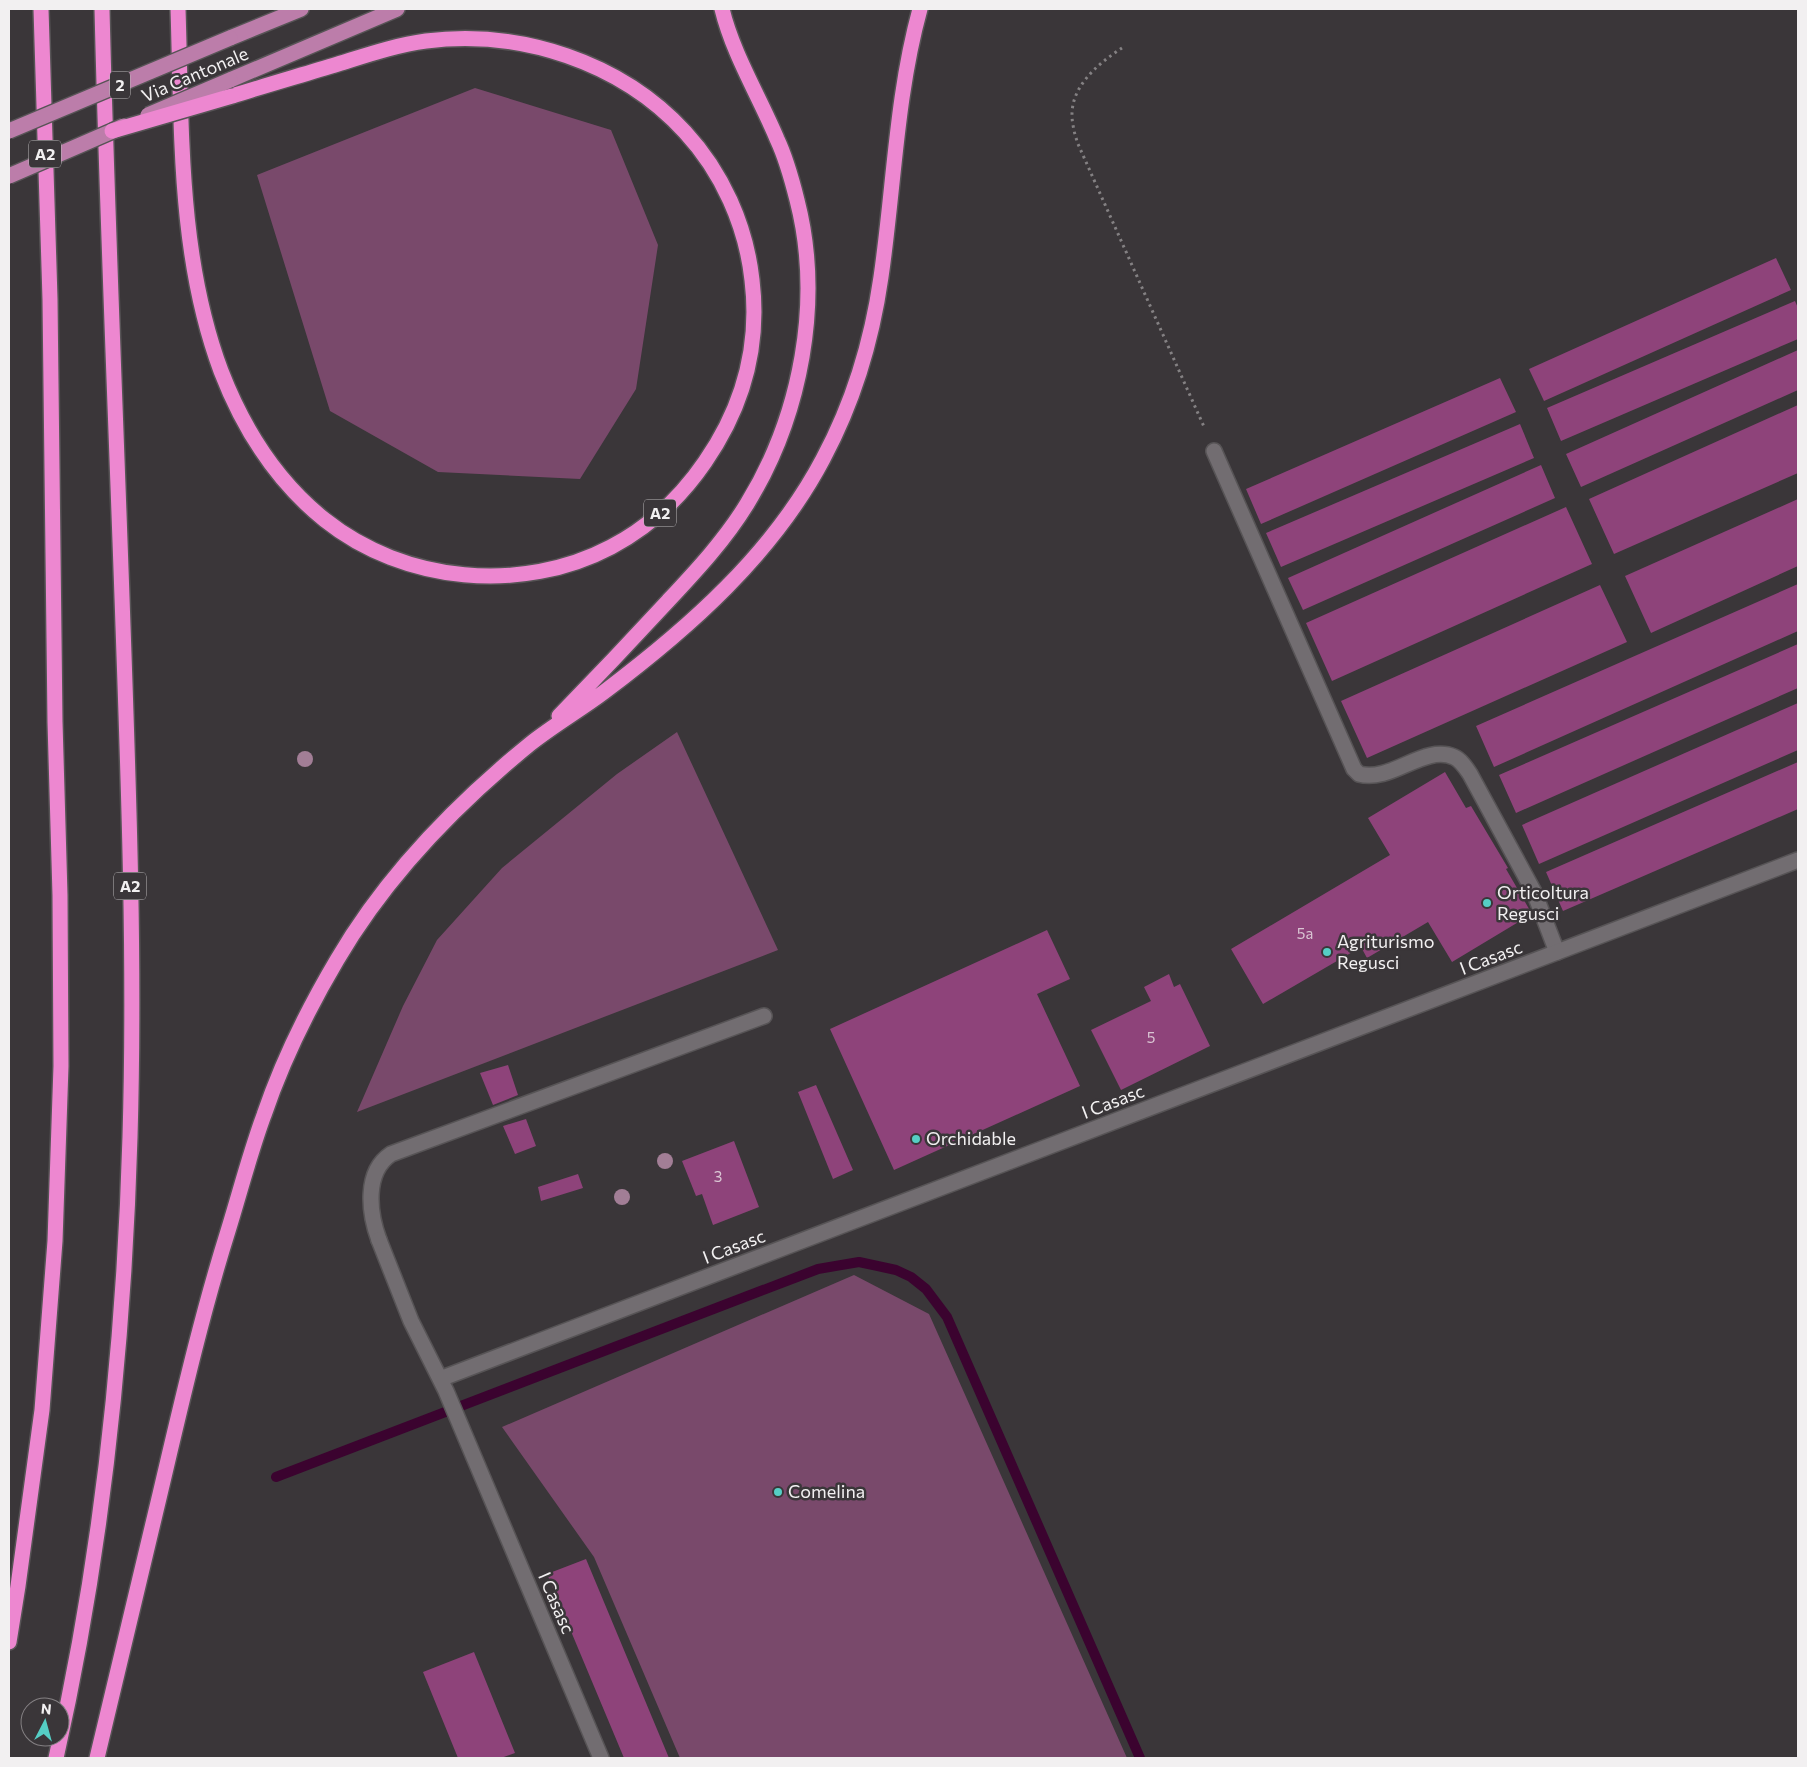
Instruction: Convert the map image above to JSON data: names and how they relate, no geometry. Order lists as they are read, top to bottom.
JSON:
{
  "streets": {
    "highway": ["A2"],
    "main road": ["Via Cantonale", "2"],
    "street": ["I Casasc"]
  },
  "crossings": [
    ["Via Cantonale", "A2"]
  ],
  "places": [
    "Orticoltura Regusci",
    "Agriturismo Regusci",
    "Orchidable",
    "Comelina"
  ],
  "house_numbers": ["5a", "5", "3"],
  "north": "top"
}
